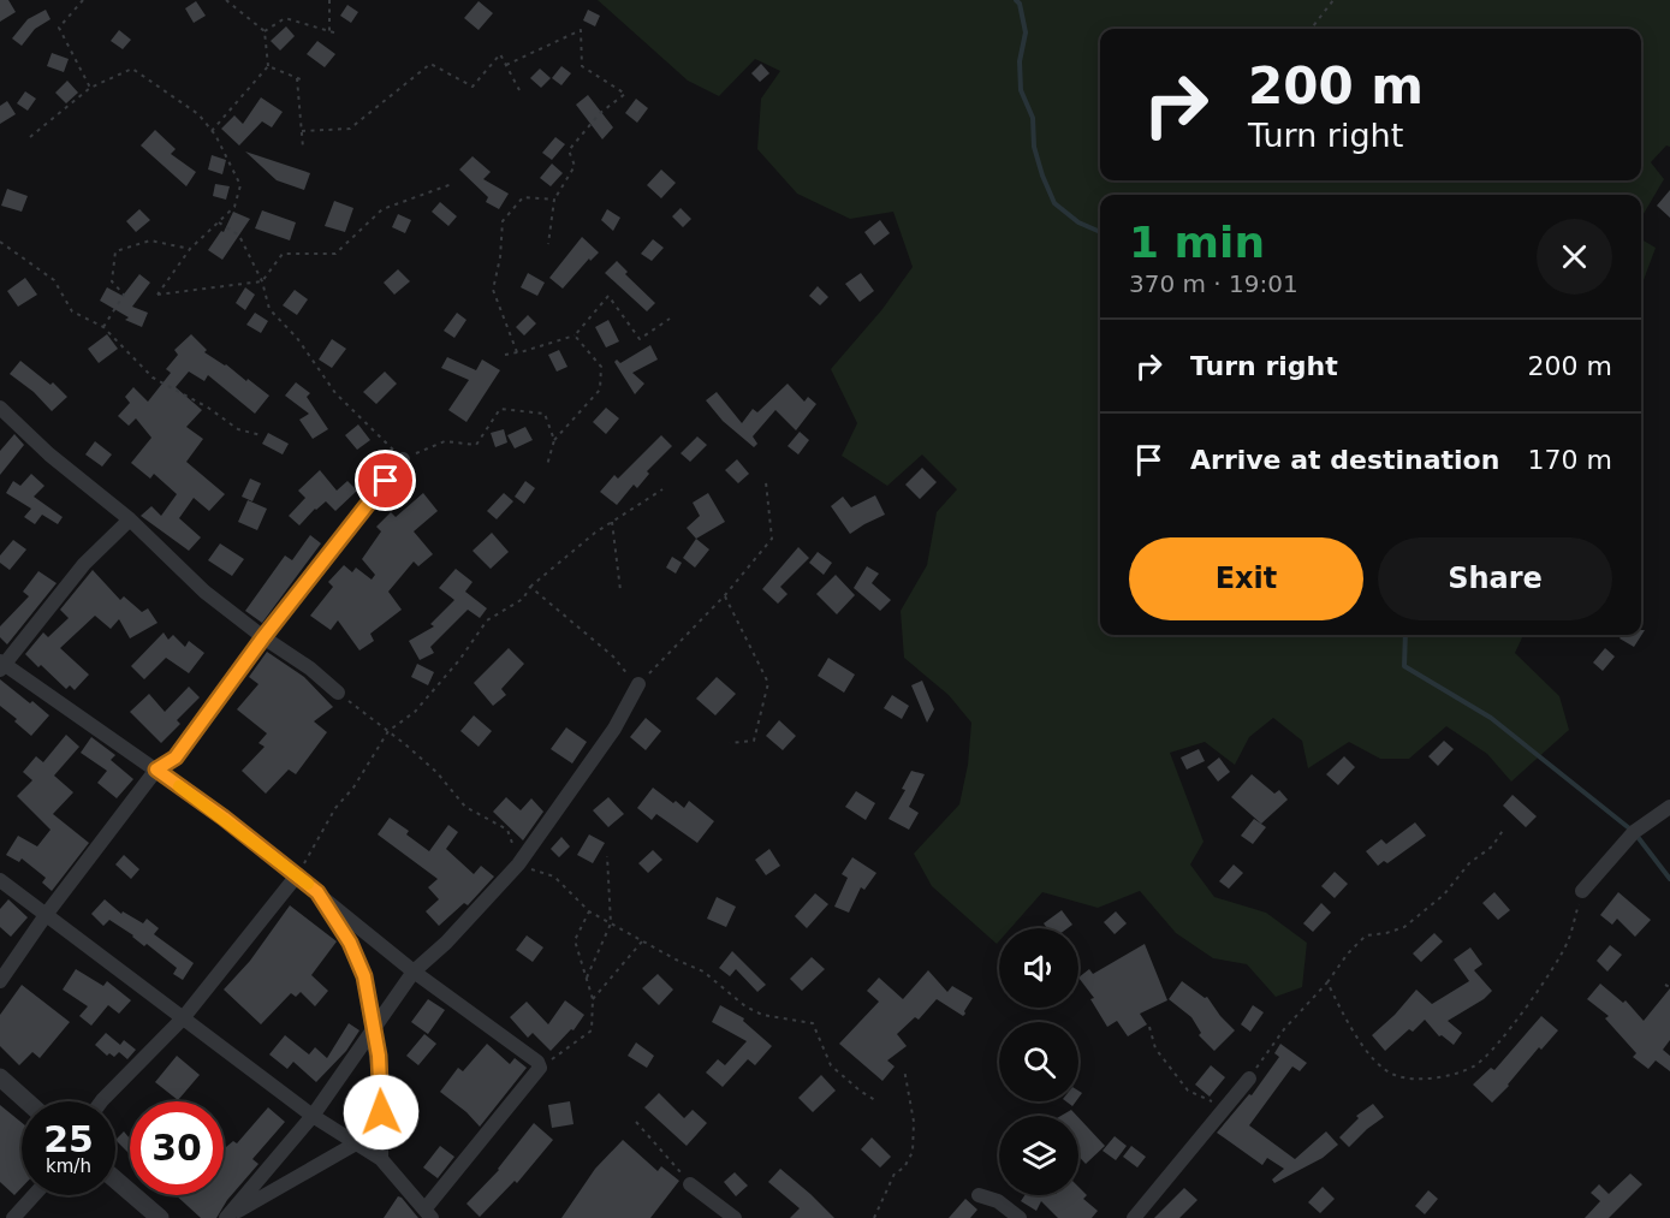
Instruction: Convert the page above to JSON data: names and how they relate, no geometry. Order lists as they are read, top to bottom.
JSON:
{
  "page": {
    "turn": ["200 m", "Turn right"],
    "heading": ["1 min", "370 m · 19:01"],
    "list": [
      {
        "name": "Turn right",
        "value": "200 m"
      },
      {
        "name": "Arrive at destination",
        "value": "170 m"
      }
    ],
    "buttons": ["Exit", "Share"],
    "speed": "25 km/h",
    "limit": "30"
  }
}
